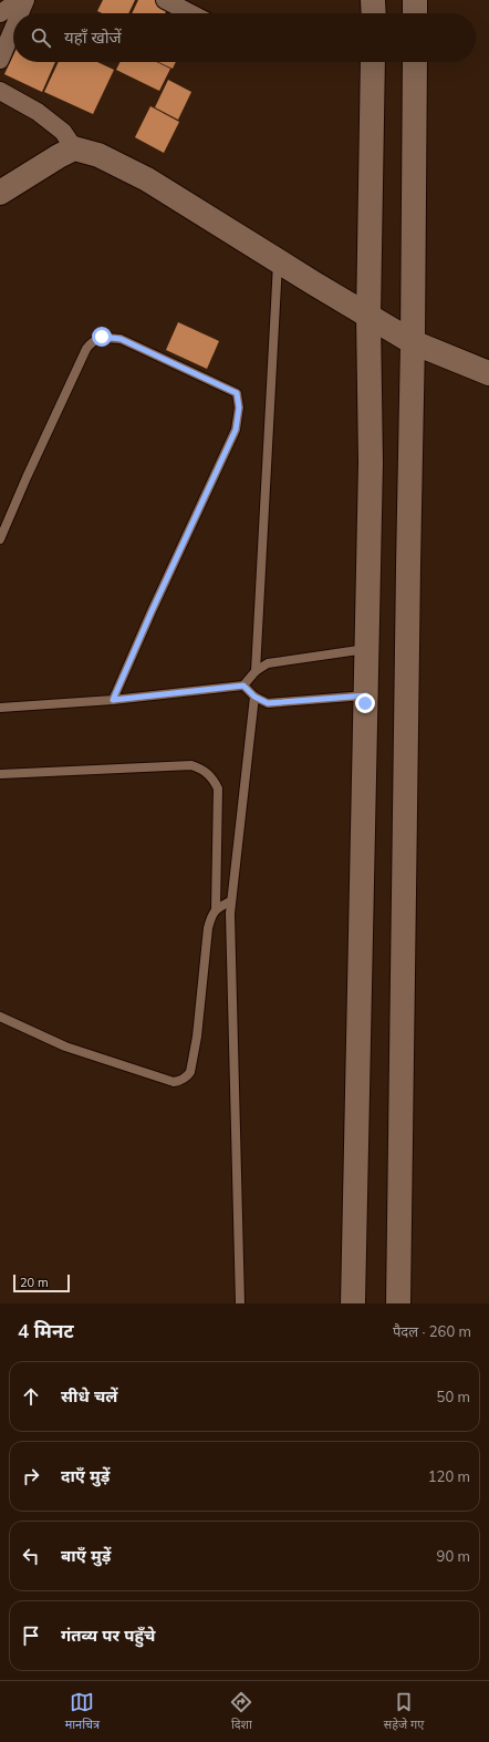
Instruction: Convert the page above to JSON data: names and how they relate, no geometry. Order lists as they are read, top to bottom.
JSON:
{
  "scale_bar": "20 m",
  "page": {
    "search": "यहाँ खोजें",
    "scale": "20 m",
    "heading": ["4 मिनट", "पैदल · 260 m"],
    "list": [
      ["सीधे चलें", "50 m"],
      ["दाएँ मुड़ें", "120 m"],
      ["बाएँ मुड़ें", "90 m"],
      "गंतव्य पर पहुँचे"
    ],
    "nav": ["मानचित्र", "दिशा", "सहेजे गए"]
  }
}
